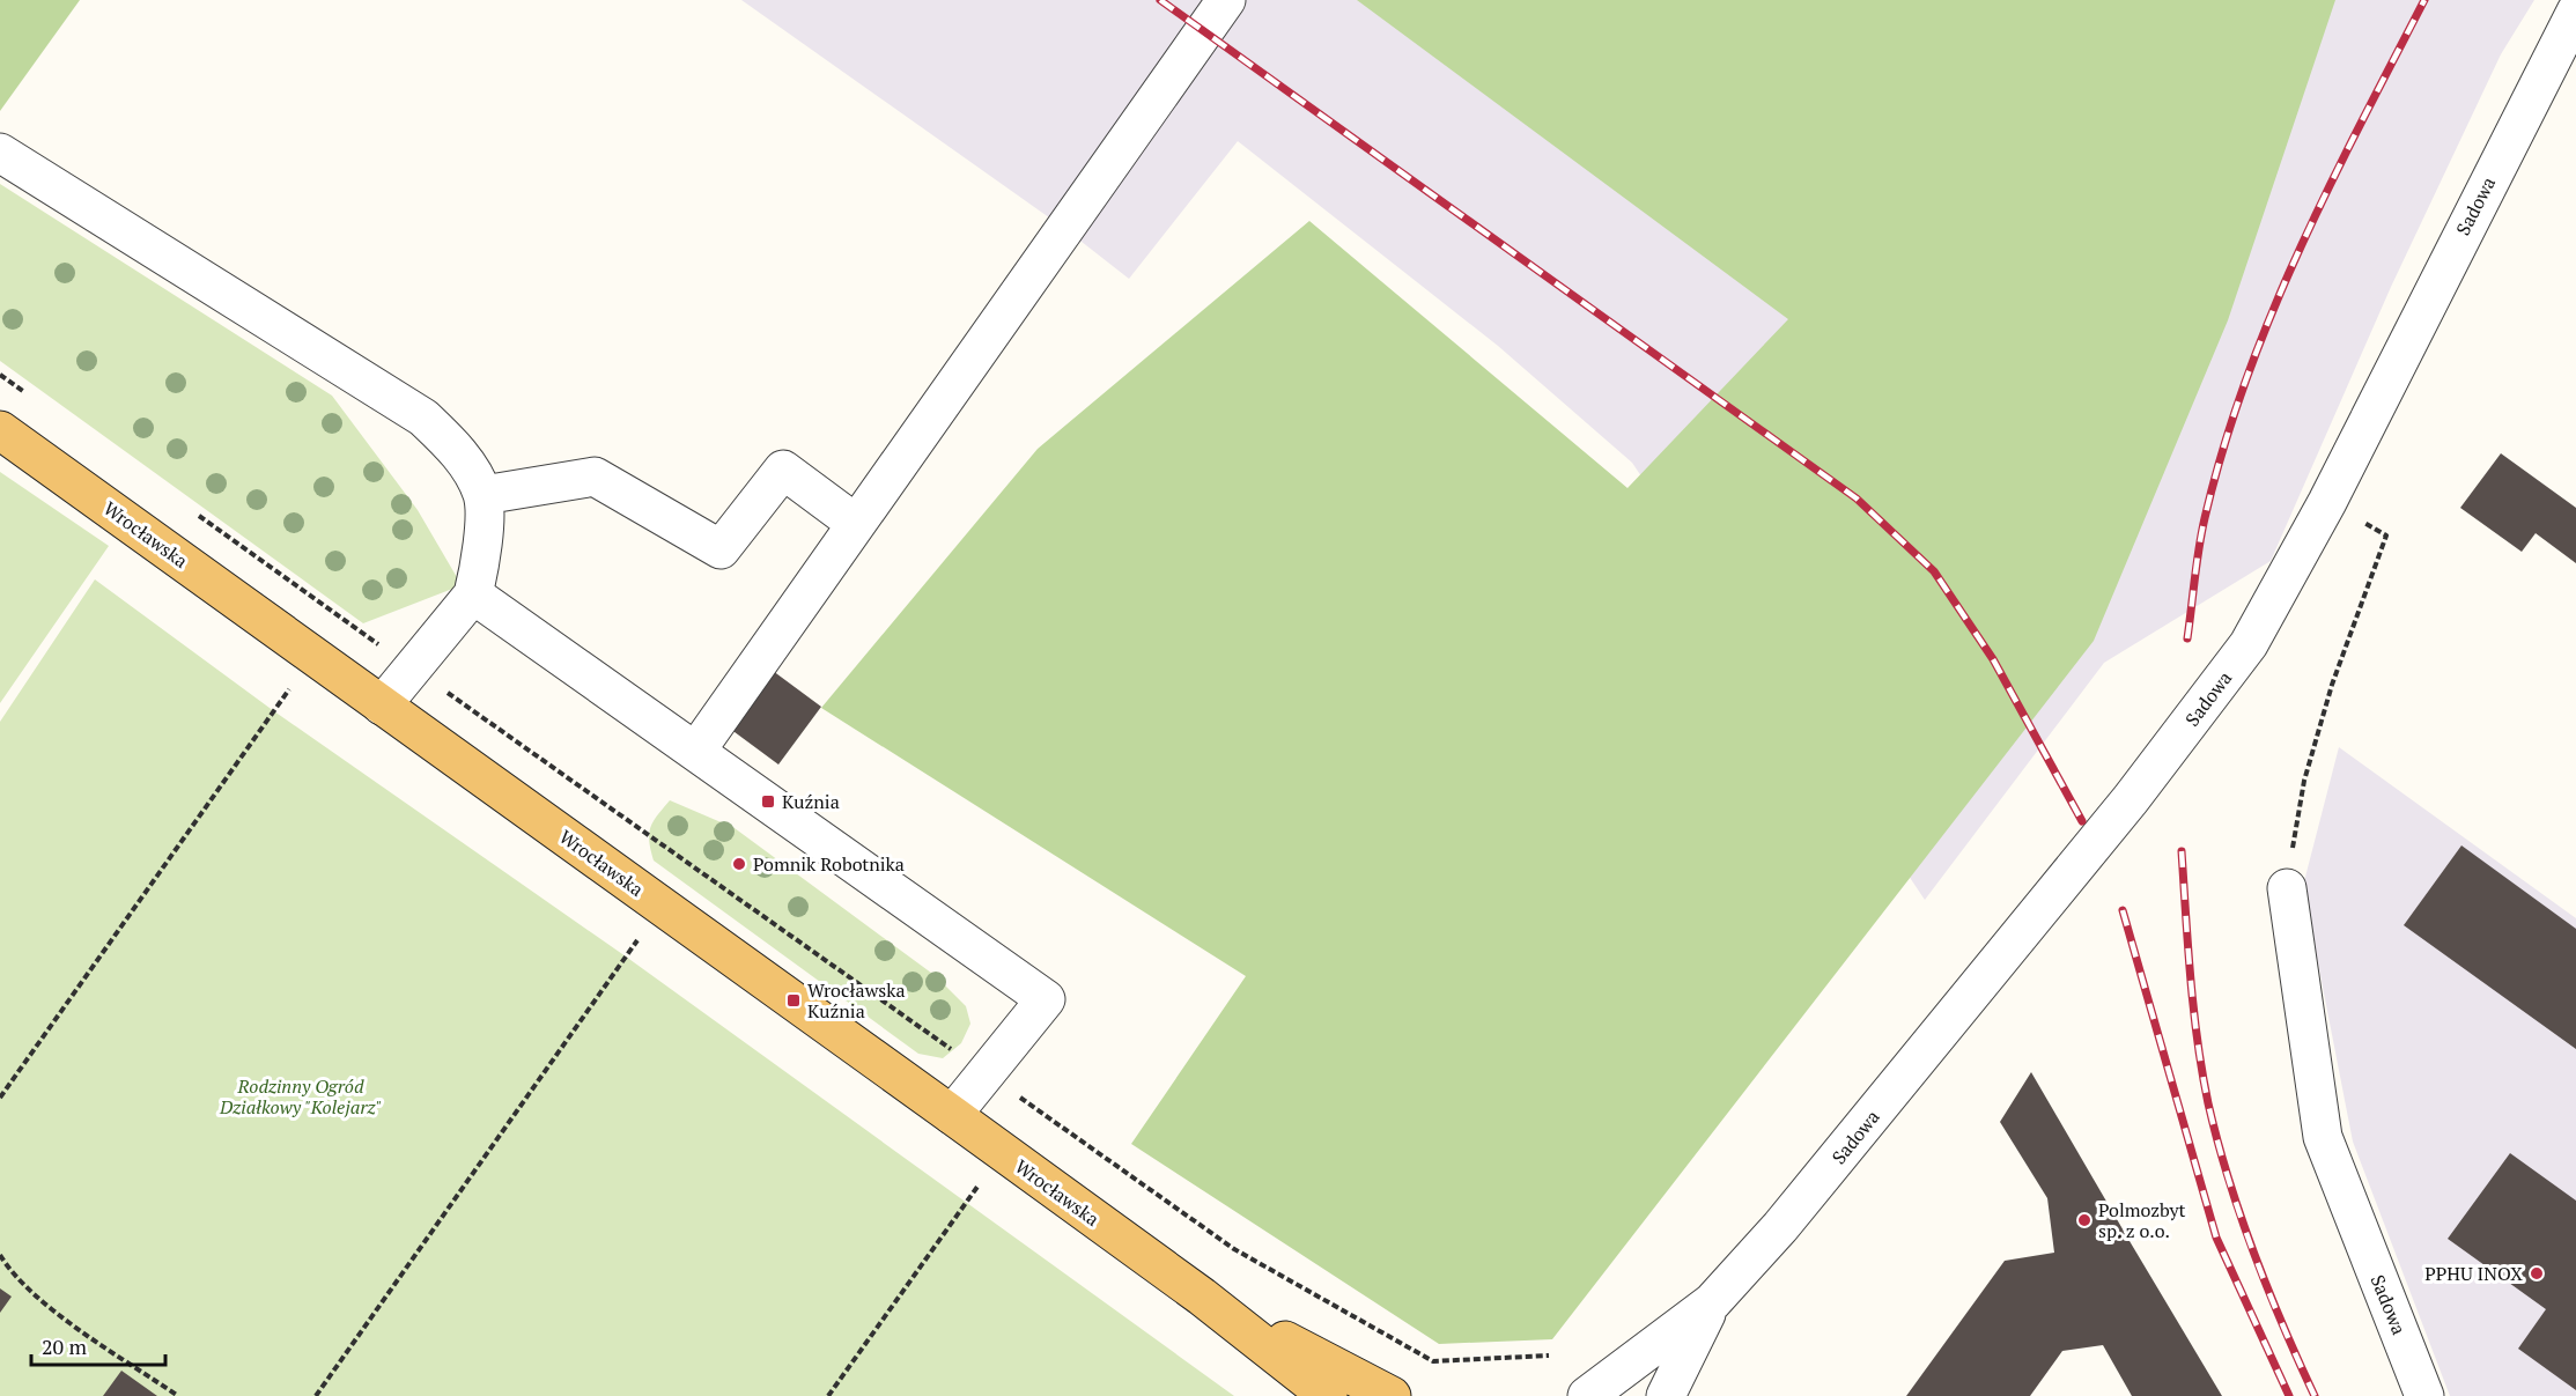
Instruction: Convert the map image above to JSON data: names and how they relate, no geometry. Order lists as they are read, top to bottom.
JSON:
{
  "streets": {
    "main road": ["Wrocławska"],
    "street": ["Sadowa"]
  },
  "parks": ["Rodzinny Ogród Działkowy \"Kolejarz\""],
  "places": {
    "transit": ["Kuźnia", "Wrocławska Kuźnia"],
    "other": ["Pomnik Robotnika", "Polmozbyt sp. z o.o.", "PPHU INOX"]
  },
  "scale_bar": "20 m"
}
